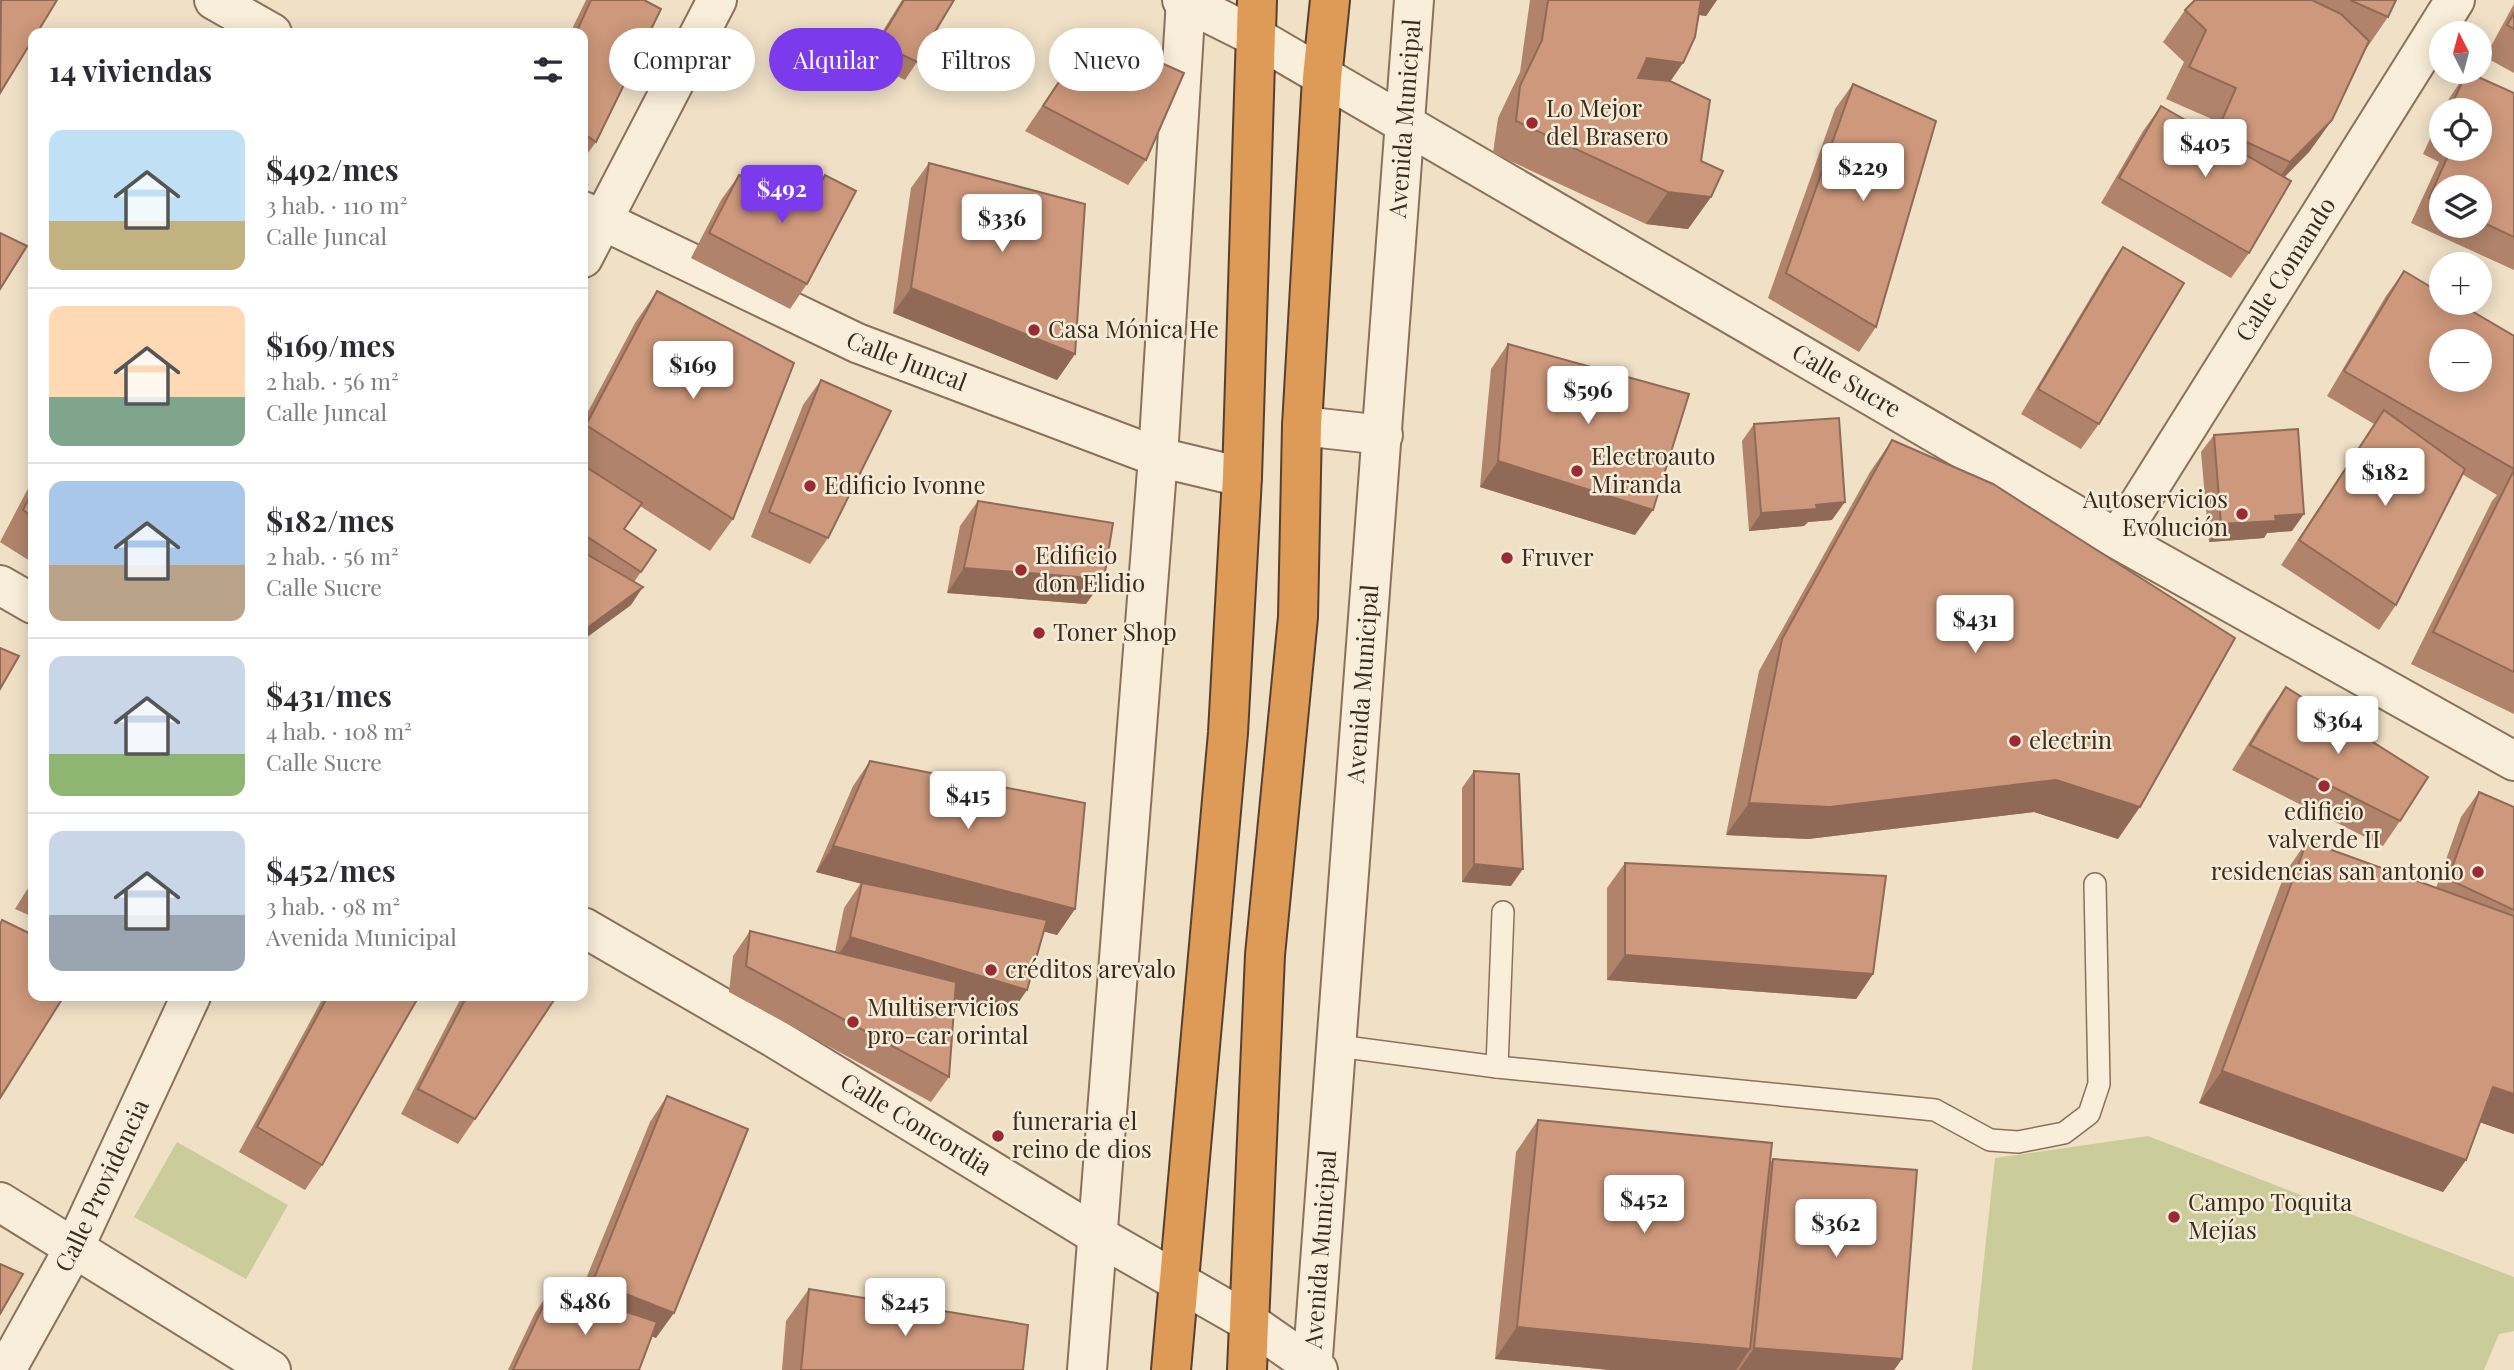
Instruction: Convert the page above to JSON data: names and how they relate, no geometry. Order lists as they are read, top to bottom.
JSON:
{
  "streets": {
    "street": [
      "Avenida Municipal",
      "Calle Comando",
      "Calle Juncal",
      "Calle Sucre",
      "Calle Concordia",
      "Calle Providencia"
    ]
  },
  "crossings": [
    ["Avenida Municipal", "Calle Sucre"],
    ["Avenida Municipal", "Calle Concordia"],
    ["Calle Comando", "Calle Sucre"]
  ],
  "places": [
    "Lo Mejor del Brasero",
    "Casa Mónica He",
    "Electroauto Miranda",
    "Edificio Ivonne",
    "Autoservicios Evolución",
    "Fruver",
    "Edificio don Elidio",
    "Toner Shop",
    "electrin",
    "edificio valverde II",
    "residencias san antonio",
    "créditos arevalo",
    "Multiservicios pro-car orintal",
    "funeraria el reino de dios",
    "Campo Toquita Mejías"
  ],
  "north": "top",
  "page": {
    "map_buttons": ["+", "−"],
    "chip": [
      "Comprar",
      "Alquilar",
      "Filtros",
      "Nuevo"
    ],
    "heading": "14 viviendas",
    "list": [
      {
        "name": "$492/mes",
        "note": "3 hab. · 110 m² · Calle Juncal"
      },
      {
        "name": "$169/mes",
        "note": "2 hab. · 56 m² · Calle Juncal"
      },
      {
        "name": "$182/mes",
        "note": "2 hab. · 56 m² · Calle Sucre"
      },
      {
        "name": "$431/mes",
        "note": "4 hab. · 108 m² · Calle Sucre"
      },
      {
        "name": "$452/mes",
        "note": "3 hab. · 98 m² · Avenida Municipal"
      }
    ],
    "price": [
      "$405",
      "$229",
      "$492",
      "$336",
      "$169",
      "$596",
      "$182",
      "$431",
      "$364",
      "$415",
      "$452",
      "$362",
      "$486",
      "$245"
    ]
  }
}
